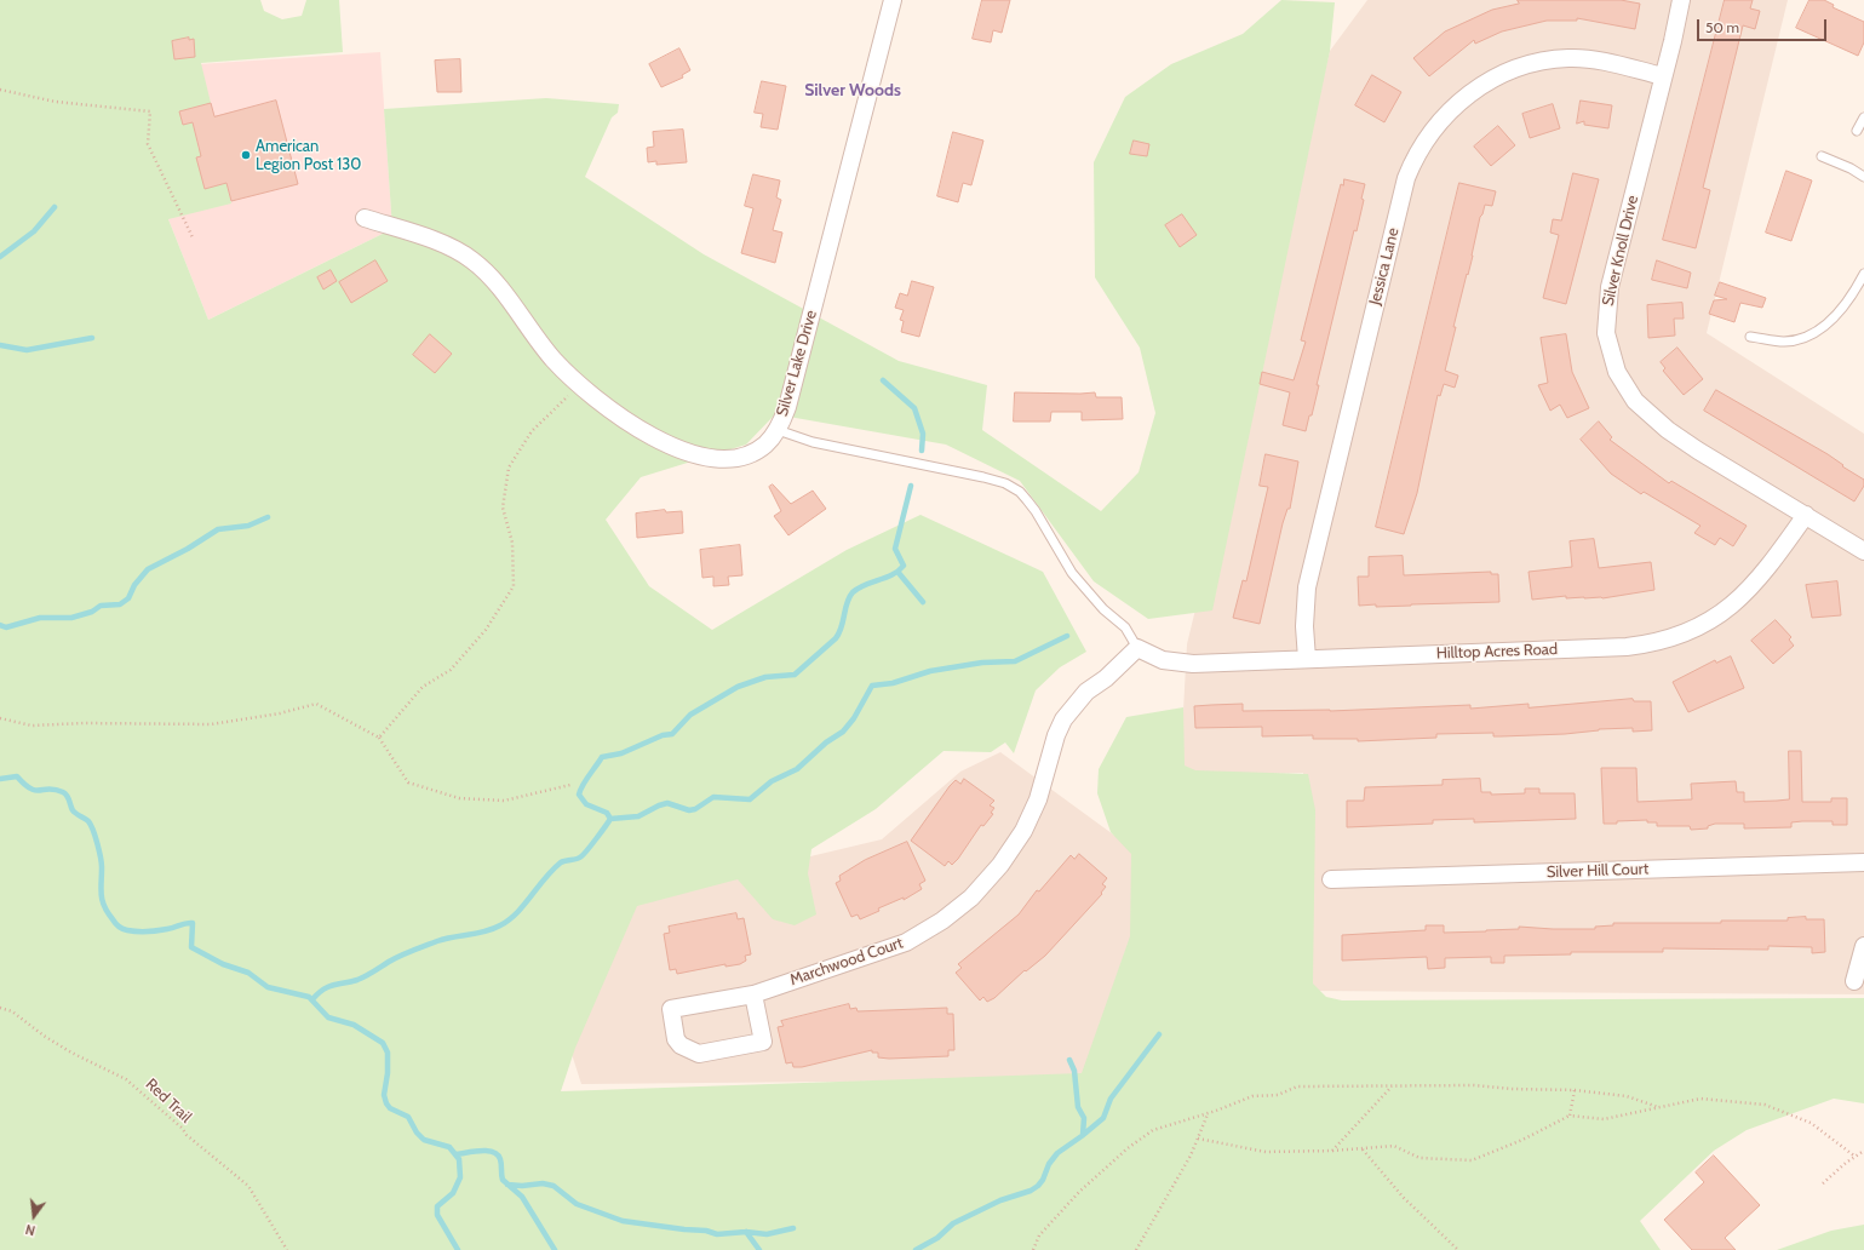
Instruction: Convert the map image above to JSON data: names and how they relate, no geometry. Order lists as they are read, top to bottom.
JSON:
{
  "streets": {
    "street": [
      "Silver Knoll Drive",
      "Jessica Lane",
      "Silver Lake Drive",
      "Hilltop Acres Road",
      "Silver Hill Court",
      "Marchwood Court"
    ],
    "path": ["Red Trail"]
  },
  "crossings": [
    ["Silver Knoll Drive", "Jessica Lane"],
    ["Silver Knoll Drive", "Hilltop Acres Road"],
    ["Jessica Lane", "Hilltop Acres Road"],
    ["Hilltop Acres Road", "Marchwood Court"]
  ],
  "districts": ["Silver Woods"],
  "places": ["American Legion Post 130"],
  "scale_bar": "50 m",
  "north": "bottom"
}
